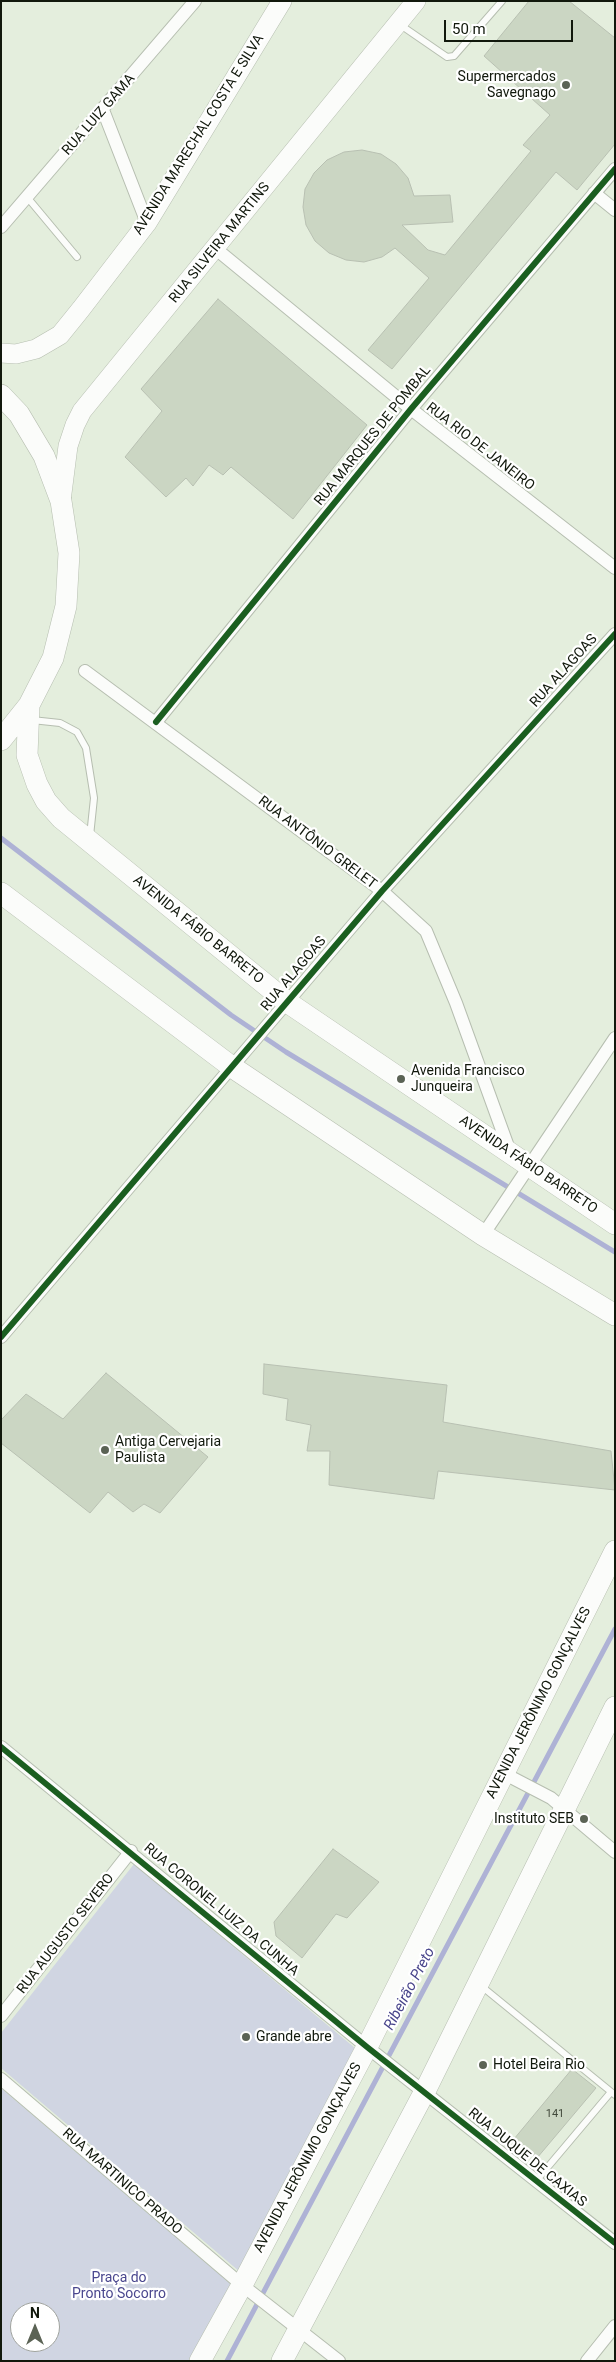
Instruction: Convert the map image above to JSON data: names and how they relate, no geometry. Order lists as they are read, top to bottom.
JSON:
{
  "streets": {
    "main road": [
      "AVENIDA MARECHAL COSTA E SILVA",
      "RUA SILVEIRA MARTINS",
      "AVENIDA FÁBIO BARRETO",
      "AVENIDA JERÔNIMO GONÇALVES"
    ],
    "street": [
      "RUA LUIZ GAMA",
      "RUA MARQUES DE POMBAL",
      "RUA RIO DE JANEIRO",
      "RUA ALAGOAS",
      "RUA ANTÔNIO GRELET",
      "RUA CORONEL LUIZ DA CUNHA",
      "RUA AUGUSTO SEVERO",
      "RUA DUQUE DE CAXIAS",
      "RUA MARTINICO PRADO"
    ]
  },
  "crossings": [
    ["RUA SILVEIRA MARTINS", "RUA RIO DE JANEIRO"],
    ["RUA MARQUES DE POMBAL", "RUA RIO DE JANEIRO"],
    ["RUA MARQUES DE POMBAL", "RUA ANTÔNIO GRELET"],
    ["RUA ALAGOAS", "RUA ANTÔNIO GRELET"],
    ["RUA ALAGOAS", "AVENIDA FÁBIO BARRETO"],
    ["RUA ANTÔNIO GRELET", "AVENIDA FÁBIO BARRETO"],
    ["AVENIDA JERÔNIMO GONÇALVES", "RUA CORONEL LUIZ DA CUNHA"],
    ["AVENIDA JERÔNIMO GONÇALVES", "RUA MARTINICO PRADO"],
    ["RUA CORONEL LUIZ DA CUNHA", "RUA AUGUSTO SEVERO"],
    ["RUA CORONEL LUIZ DA CUNHA", "RUA DUQUE DE CAXIAS"]
  ],
  "water": ["Ribeirão Preto"],
  "parks": ["Praça do Pronto Socorro"],
  "places": [
    "Supermercados Savegnago",
    "Avenida Francisco Junqueira",
    "Antiga Cervejaria Paulista",
    "Instituto SEB",
    "Grande abre",
    "Hotel Beira Rio"
  ],
  "house_numbers": ["141"],
  "scale_bar": "50 m",
  "north": "top"
}
